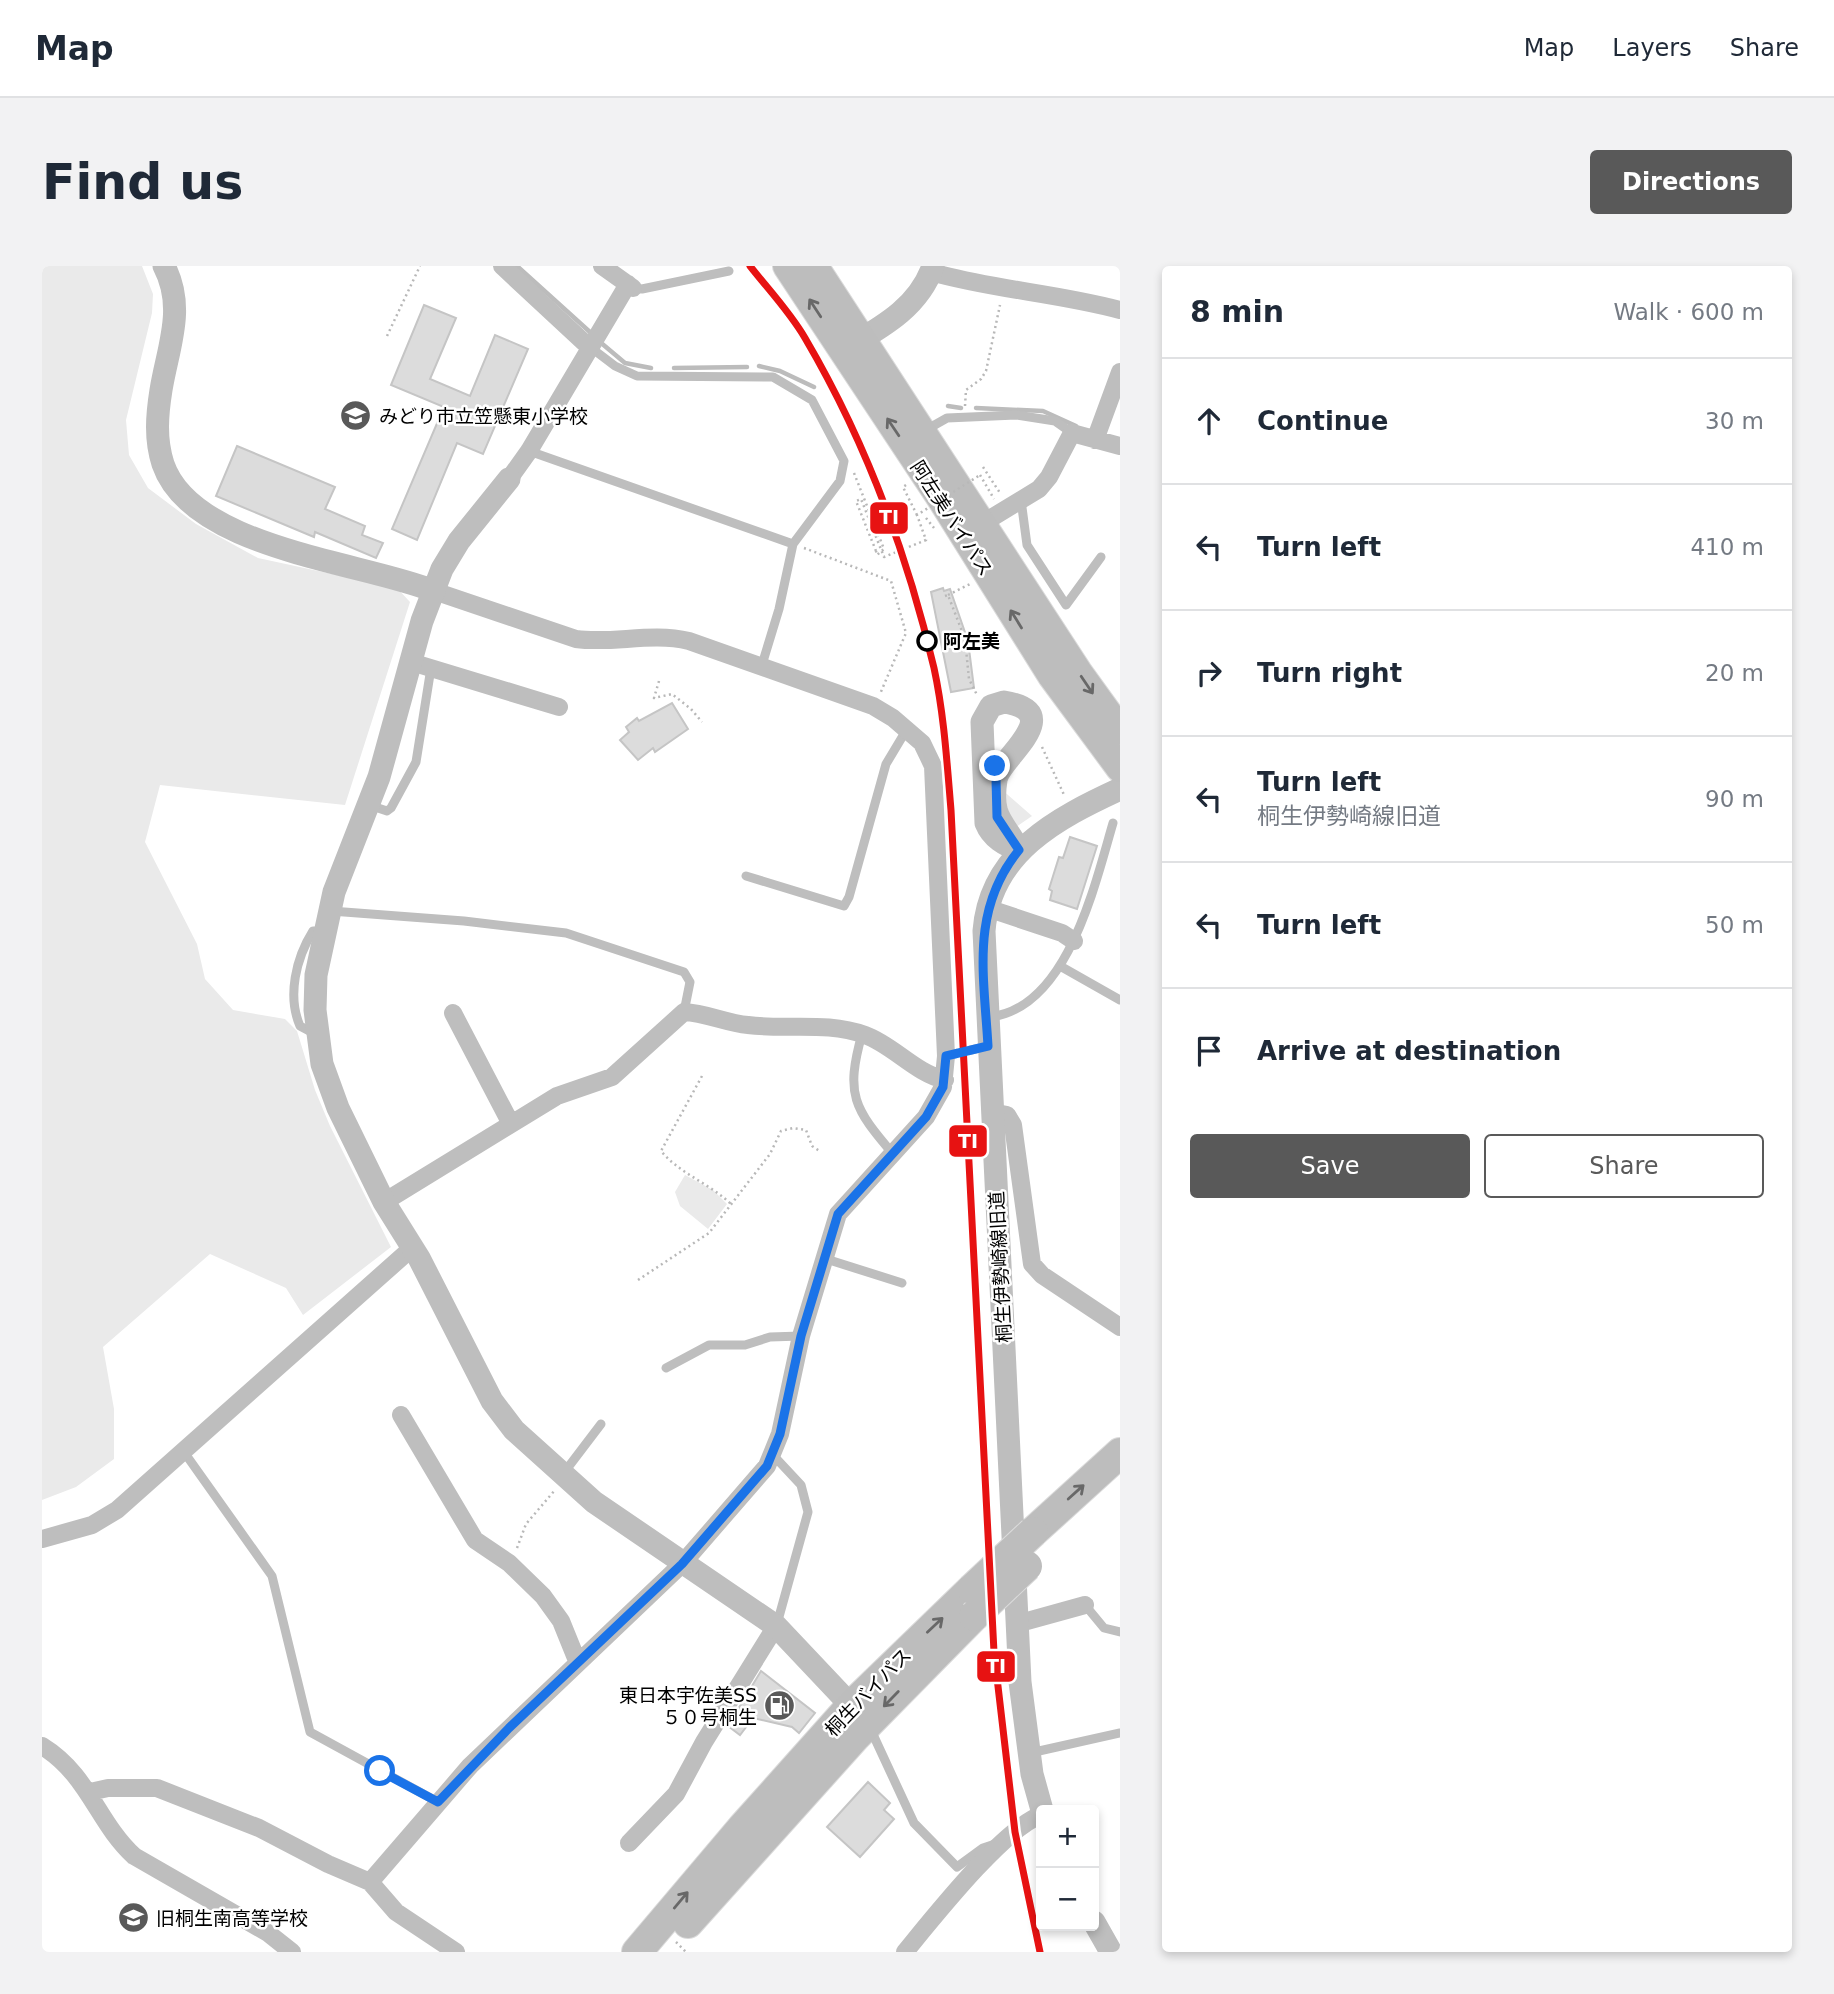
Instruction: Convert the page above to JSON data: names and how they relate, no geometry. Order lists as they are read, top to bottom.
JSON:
{
  "streets": {
    "highway": ["桐生バイパス"],
    "main road": ["阿左美バイパス"],
    "street": ["桐生伊勢崎線旧道"]
  },
  "places": {
    "school or university": ["みどり市立笠懸東小学校", "旧桐生南高等学校"],
    "other": ["阿左美"],
    "fuel station": ["東日本宇佐美SS ５０号桐生"]
  },
  "lines": ["transit line TI"],
  "page": {
    "header": "Map",
    "nav": ["Map", "Layers", "Share"],
    "buttons": [
      "Directions",
      ["Save", "Share"]
    ],
    "title": "Find us",
    "heading": ["8 min", "Walk · 600 m"],
    "list": [
      ["Continue", "30 m"],
      ["Turn left", "410 m"],
      ["Turn right", "20 m"],
      ["Turn left", "桐生伊勢崎線旧道", "90 m"],
      ["Turn left", "50 m"],
      "Arrive at destination"
    ],
    "map_buttons": ["+", "−"]
  }
}
